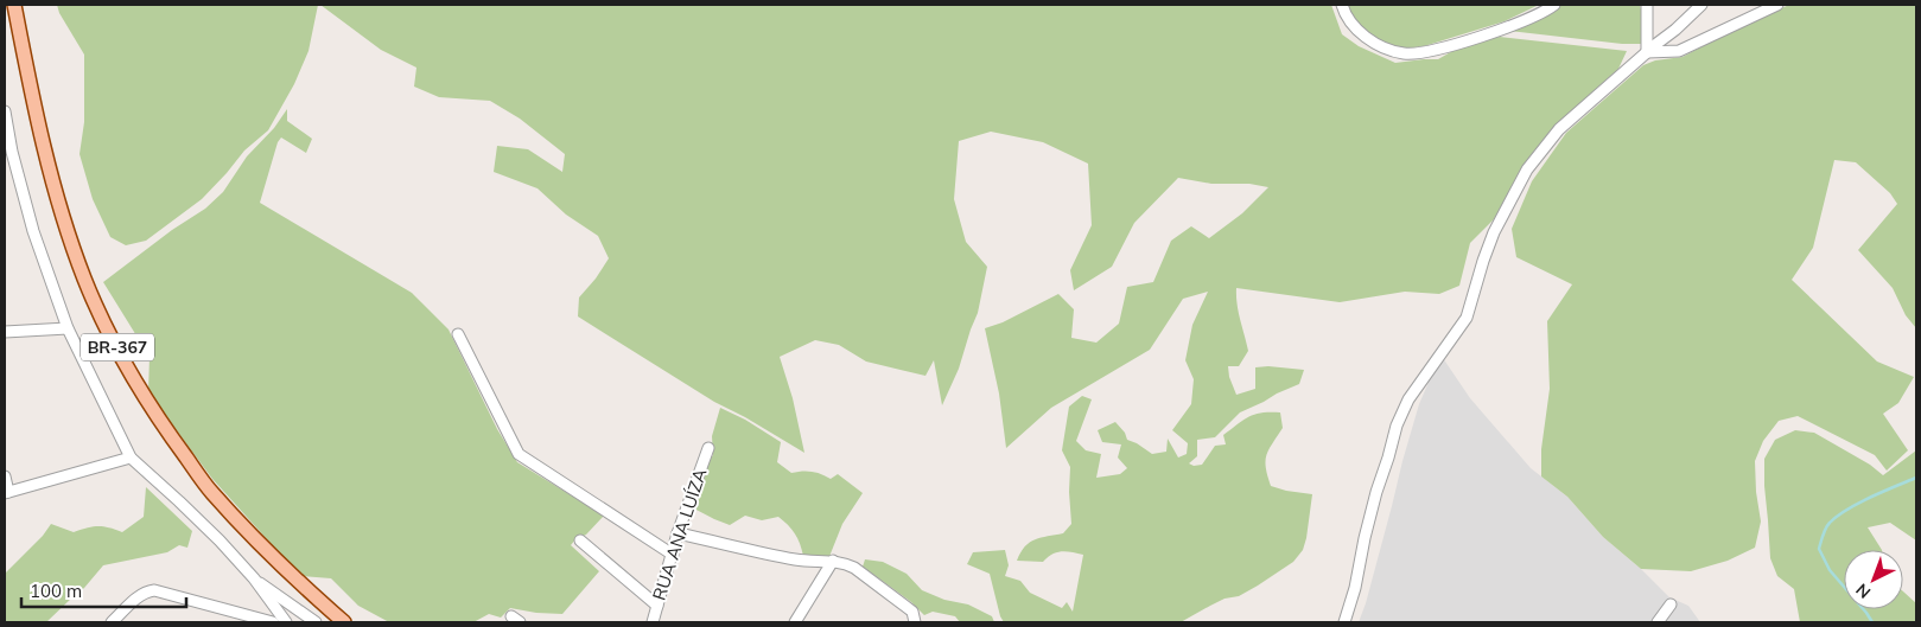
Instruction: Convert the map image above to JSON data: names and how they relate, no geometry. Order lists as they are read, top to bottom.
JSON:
{
  "streets": {
    "main road": ["BR-367"],
    "street": ["RUA ANA LUÍZA"]
  },
  "scale_bar": "100 m",
  "north": "bottom left"
}
